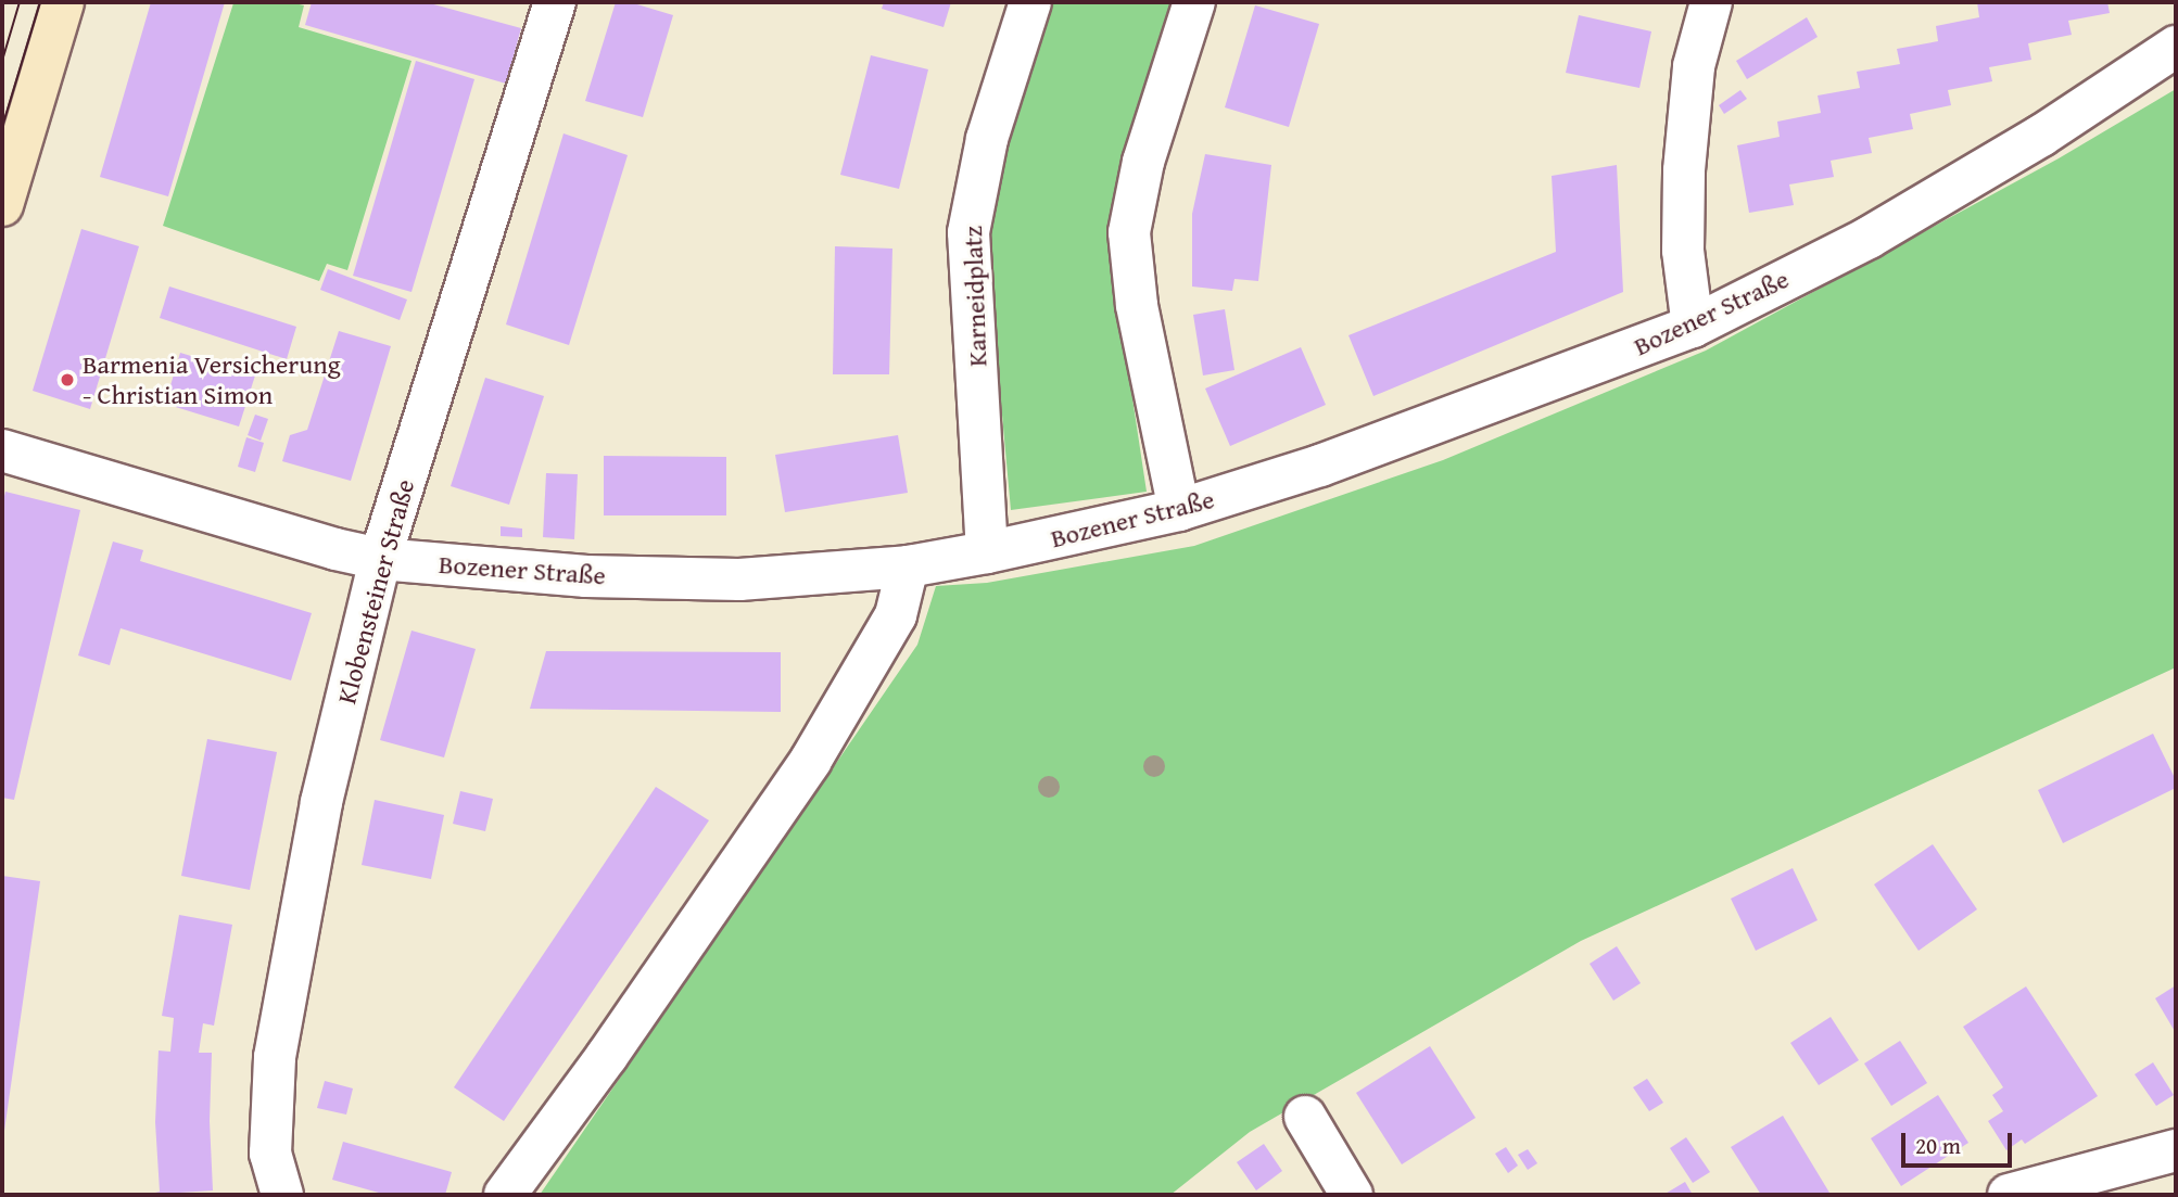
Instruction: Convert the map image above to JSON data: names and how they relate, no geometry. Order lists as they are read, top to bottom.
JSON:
{
  "streets": {
    "street": ["Karneidplatz", "Bozener Straße", "Klobensteiner Straße"]
  },
  "crossings": [
    ["Karneidplatz", "Bozener Straße"],
    ["Bozener Straße", "Klobensteiner Straße"]
  ],
  "places": ["Barmenia Versicherung - Christian Simon"],
  "scale_bar": "20 m"
}
